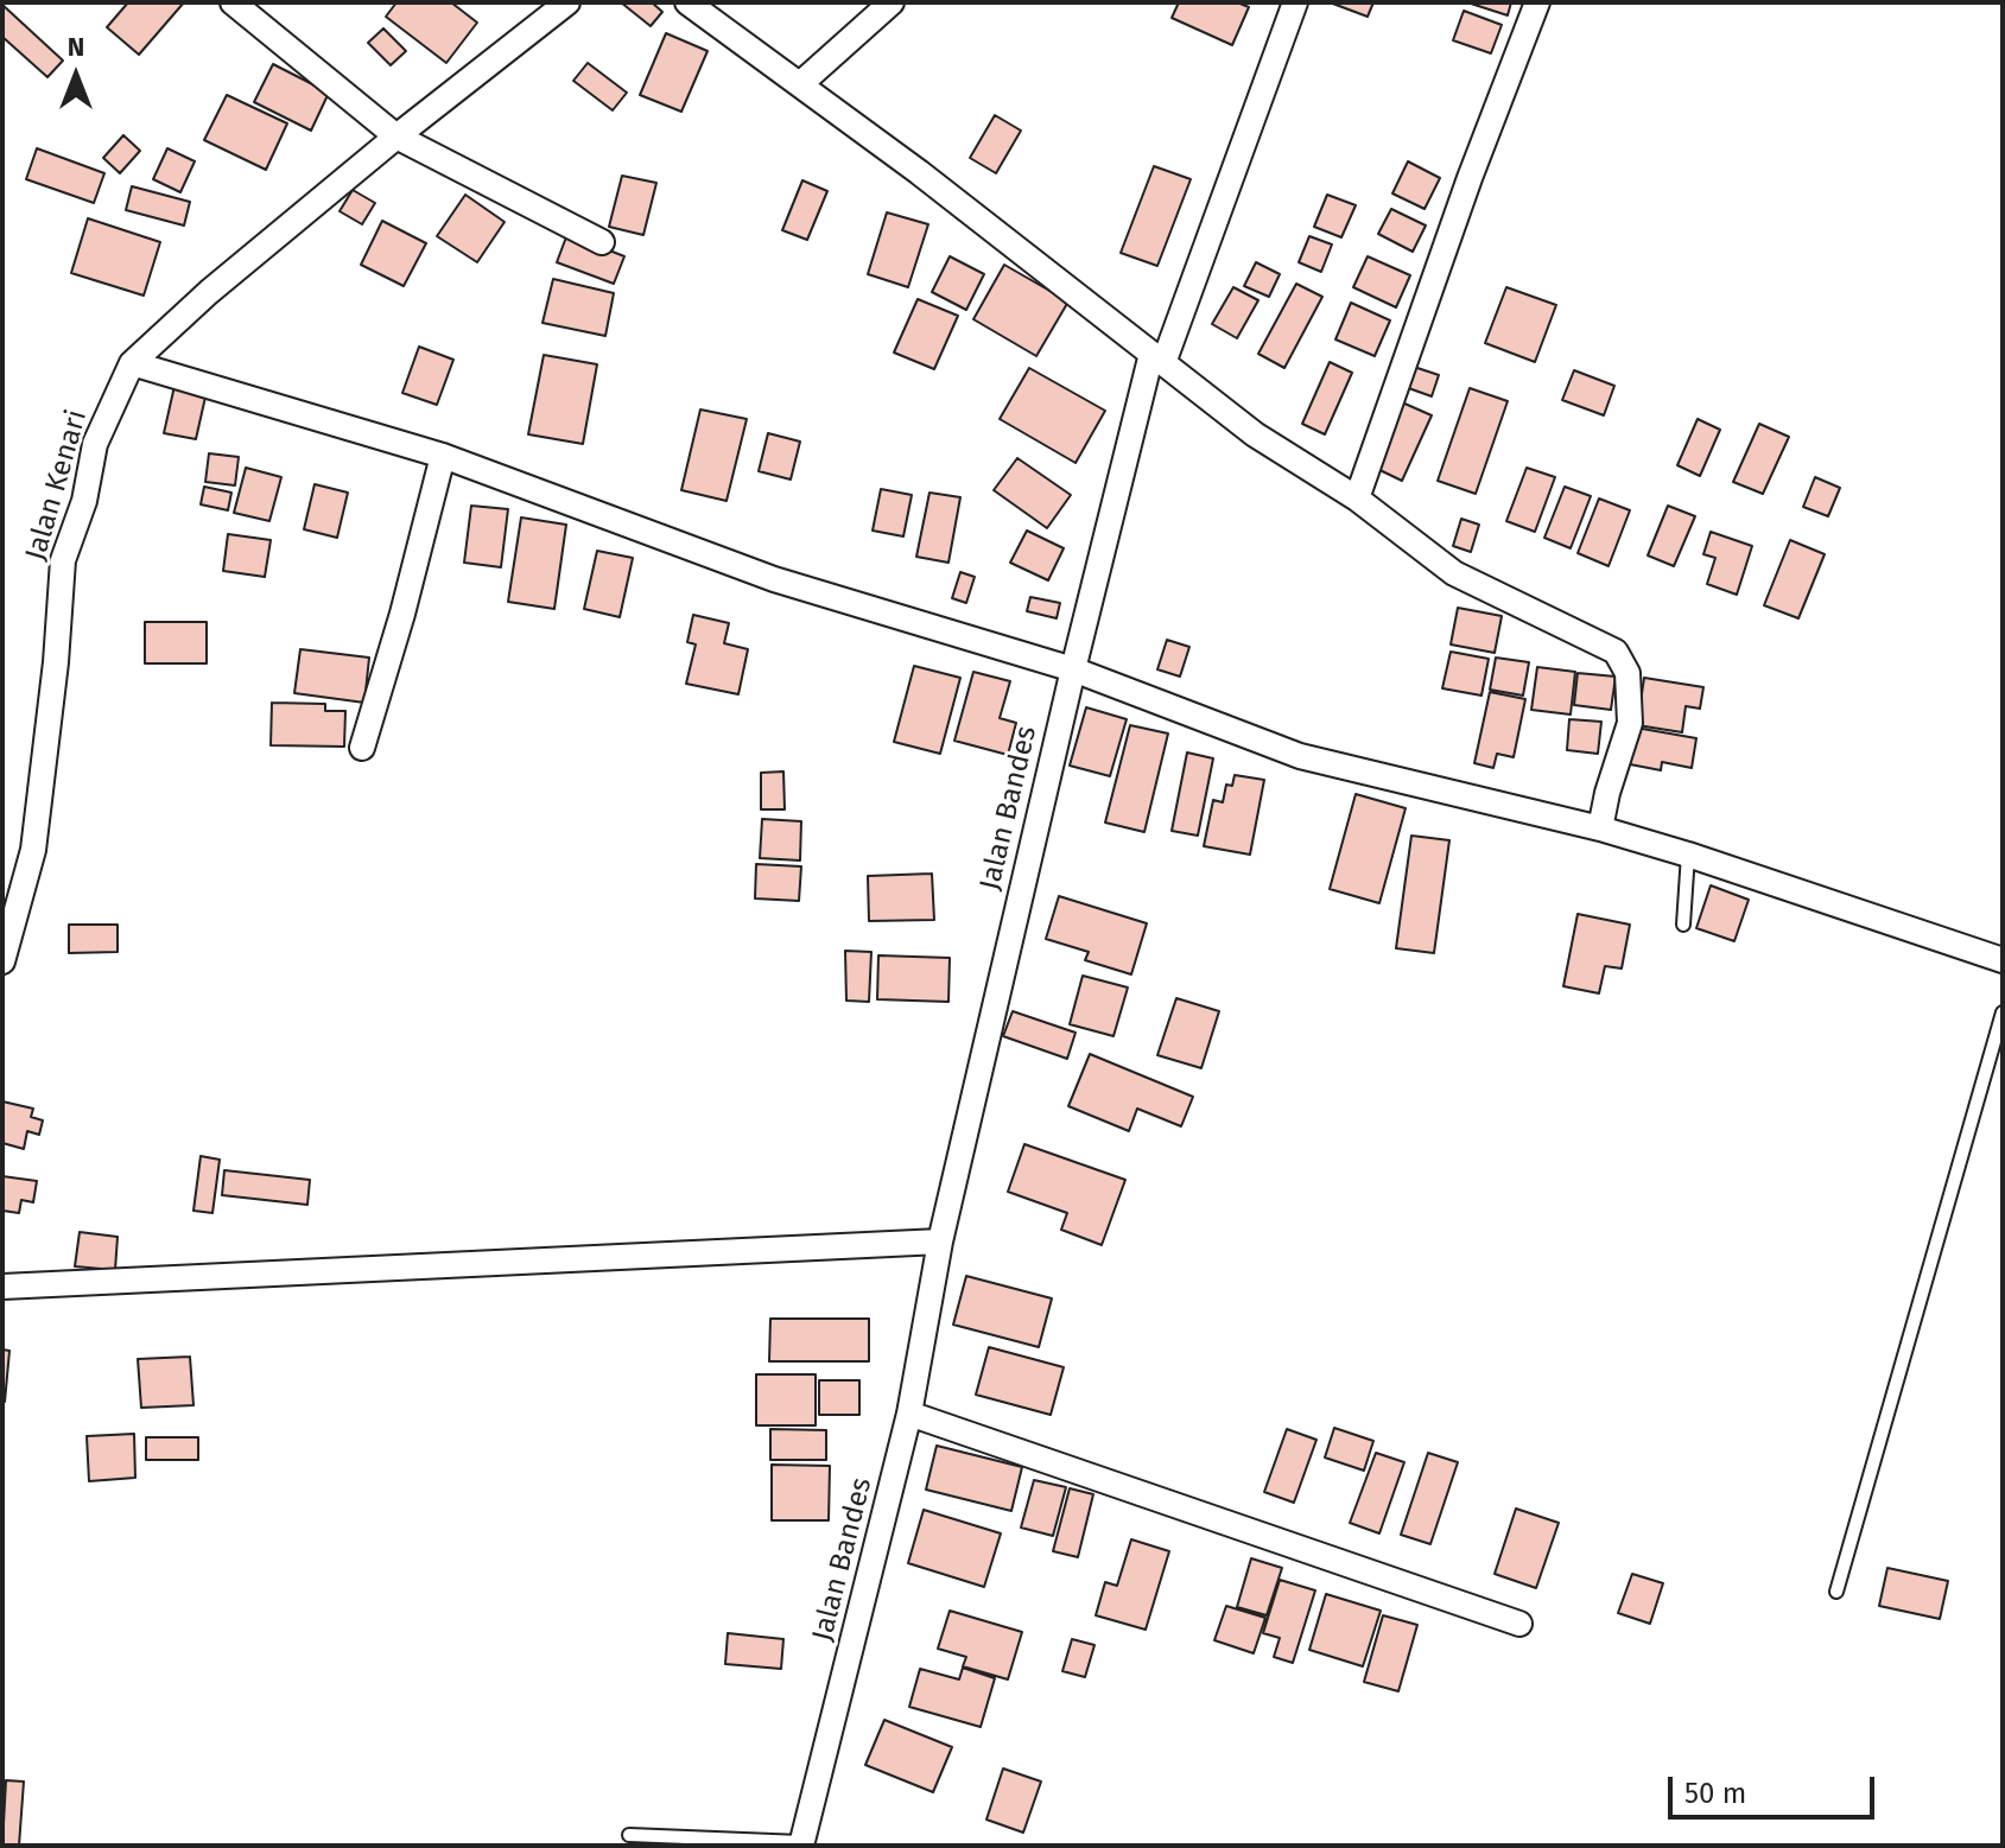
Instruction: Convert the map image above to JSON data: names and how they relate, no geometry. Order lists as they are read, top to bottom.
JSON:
{
  "streets": {
    "street": ["Jalan Kenari", "Jalan Bandes"]
  },
  "scale_bar": "50 m",
  "north": "top"
}
